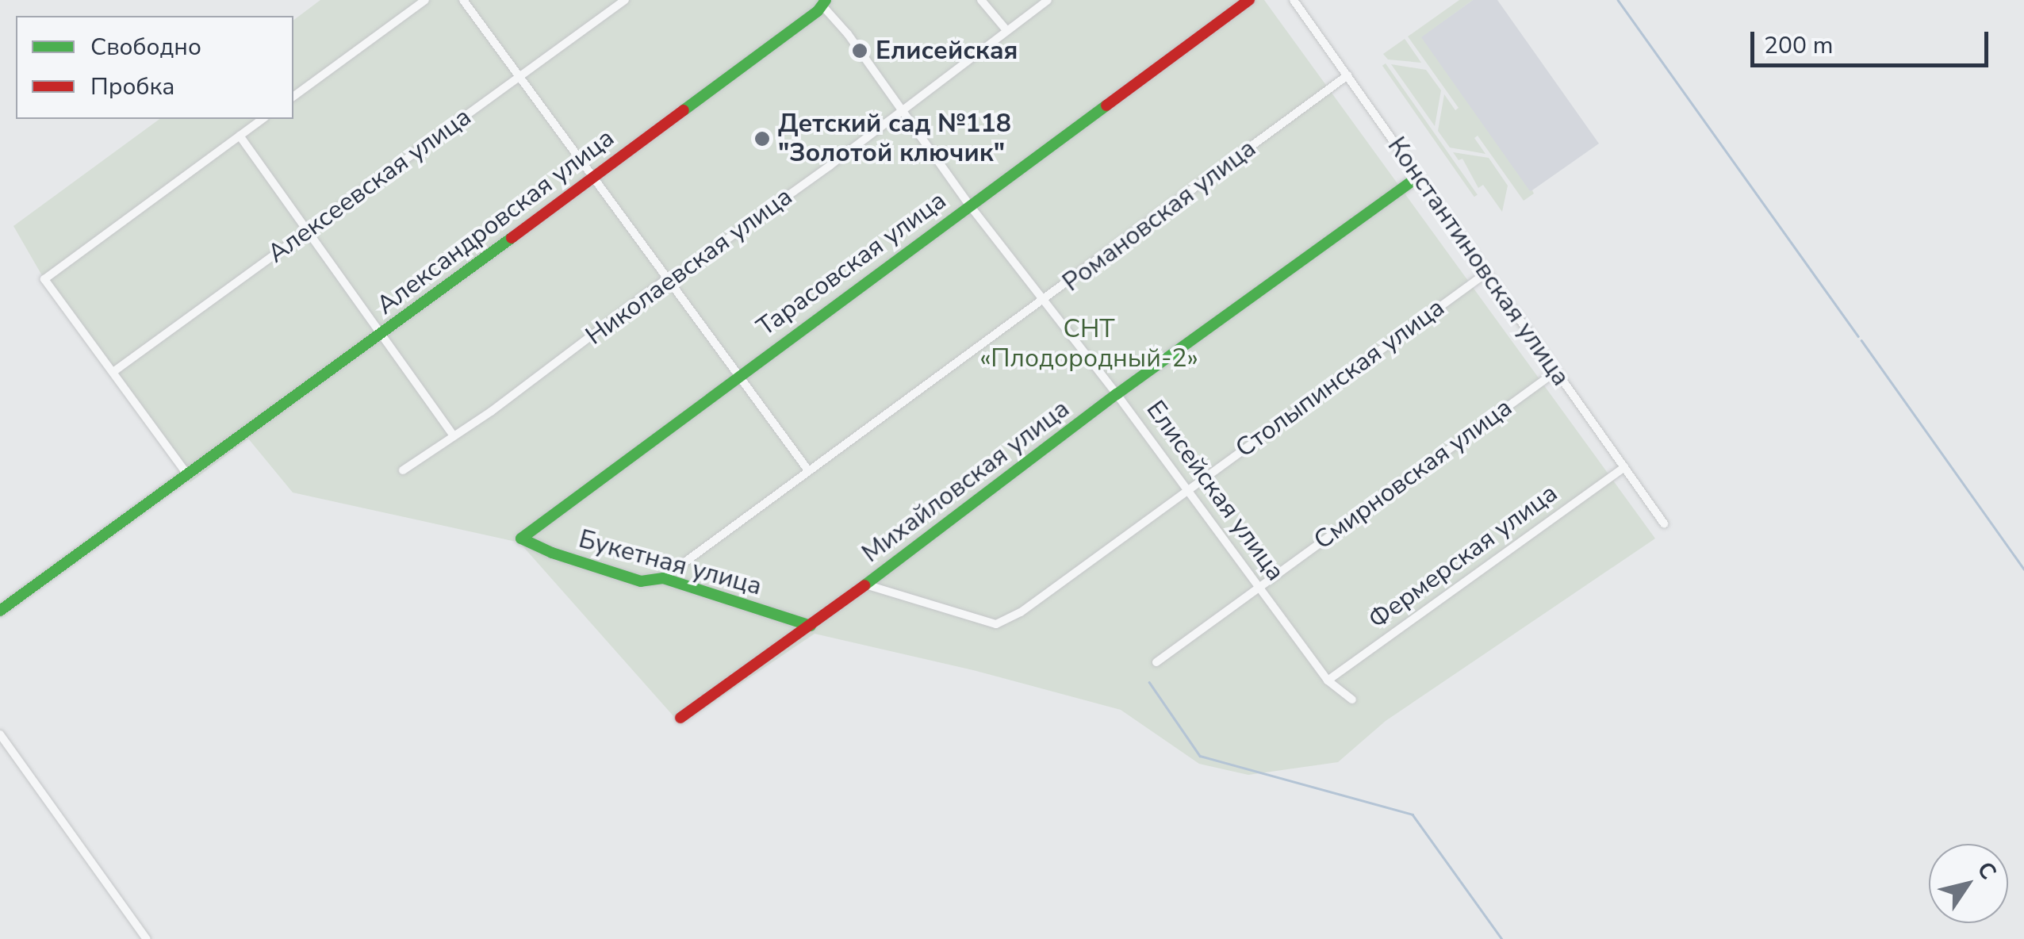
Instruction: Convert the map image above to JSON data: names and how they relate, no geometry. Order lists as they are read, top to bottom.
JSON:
{
  "streets": {
    "street": [
      "Алексеевская улица",
      "Романовская улица",
      "Александровская улица",
      "Константиновская улица",
      "Тарасовская улица",
      "Николаевская улица",
      "Столыпинская улица",
      "Смирновская улица",
      "Михайловская улица",
      "Елисейская улица",
      "Фермерская улица",
      "Букетная улица"
    ]
  },
  "crossings": [
    ["Романовская улица", "Константиновская улица"],
    ["Романовская улица", "Елисейская улица"],
    ["Романовская улица", "Букетная улица"],
    ["Александровская улица", "Елисейская улица"],
    ["Константиновская улица", "Столыпинская улица"],
    ["Константиновская улица", "Смирновская улица"],
    ["Константиновская улица", "Михайловская улица"],
    ["Константиновская улица", "Фермерская улица"],
    ["Тарасовская улица", "Елисейская улица"],
    ["Тарасовская улица", "Букетная улица"],
    ["Николаевская улица", "Елисейская улица"],
    ["Столыпинская улица", "Михайловская улица"],
    ["Столыпинская улица", "Елисейская улица"],
    ["Смирновская улица", "Елисейская улица"],
    ["Михайловская улица", "Елисейская улица"],
    ["Михайловская улица", "Букетная улица"],
    ["Елисейская улица", "Фермерская улица"]
  ],
  "parks": ["СНТ «Плодородный-2»"],
  "places": ["Елисейская", "Детский сад №118 \"Золотой ключик\""],
  "legend": ["Свободно", "Пробка"],
  "scale_bar": "200 m",
  "north": "top right"
}
